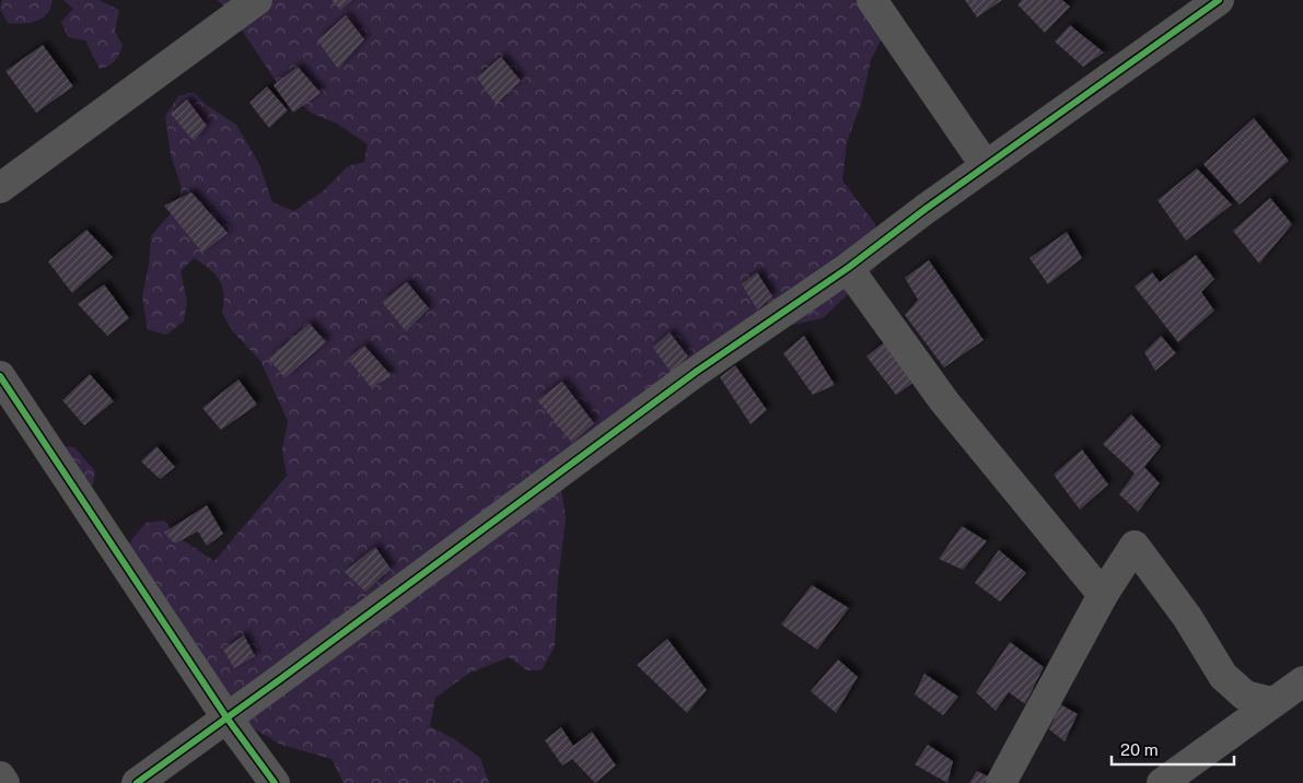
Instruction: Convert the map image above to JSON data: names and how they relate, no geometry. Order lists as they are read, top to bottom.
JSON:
{
  "scale_bar": "20 m"
}
